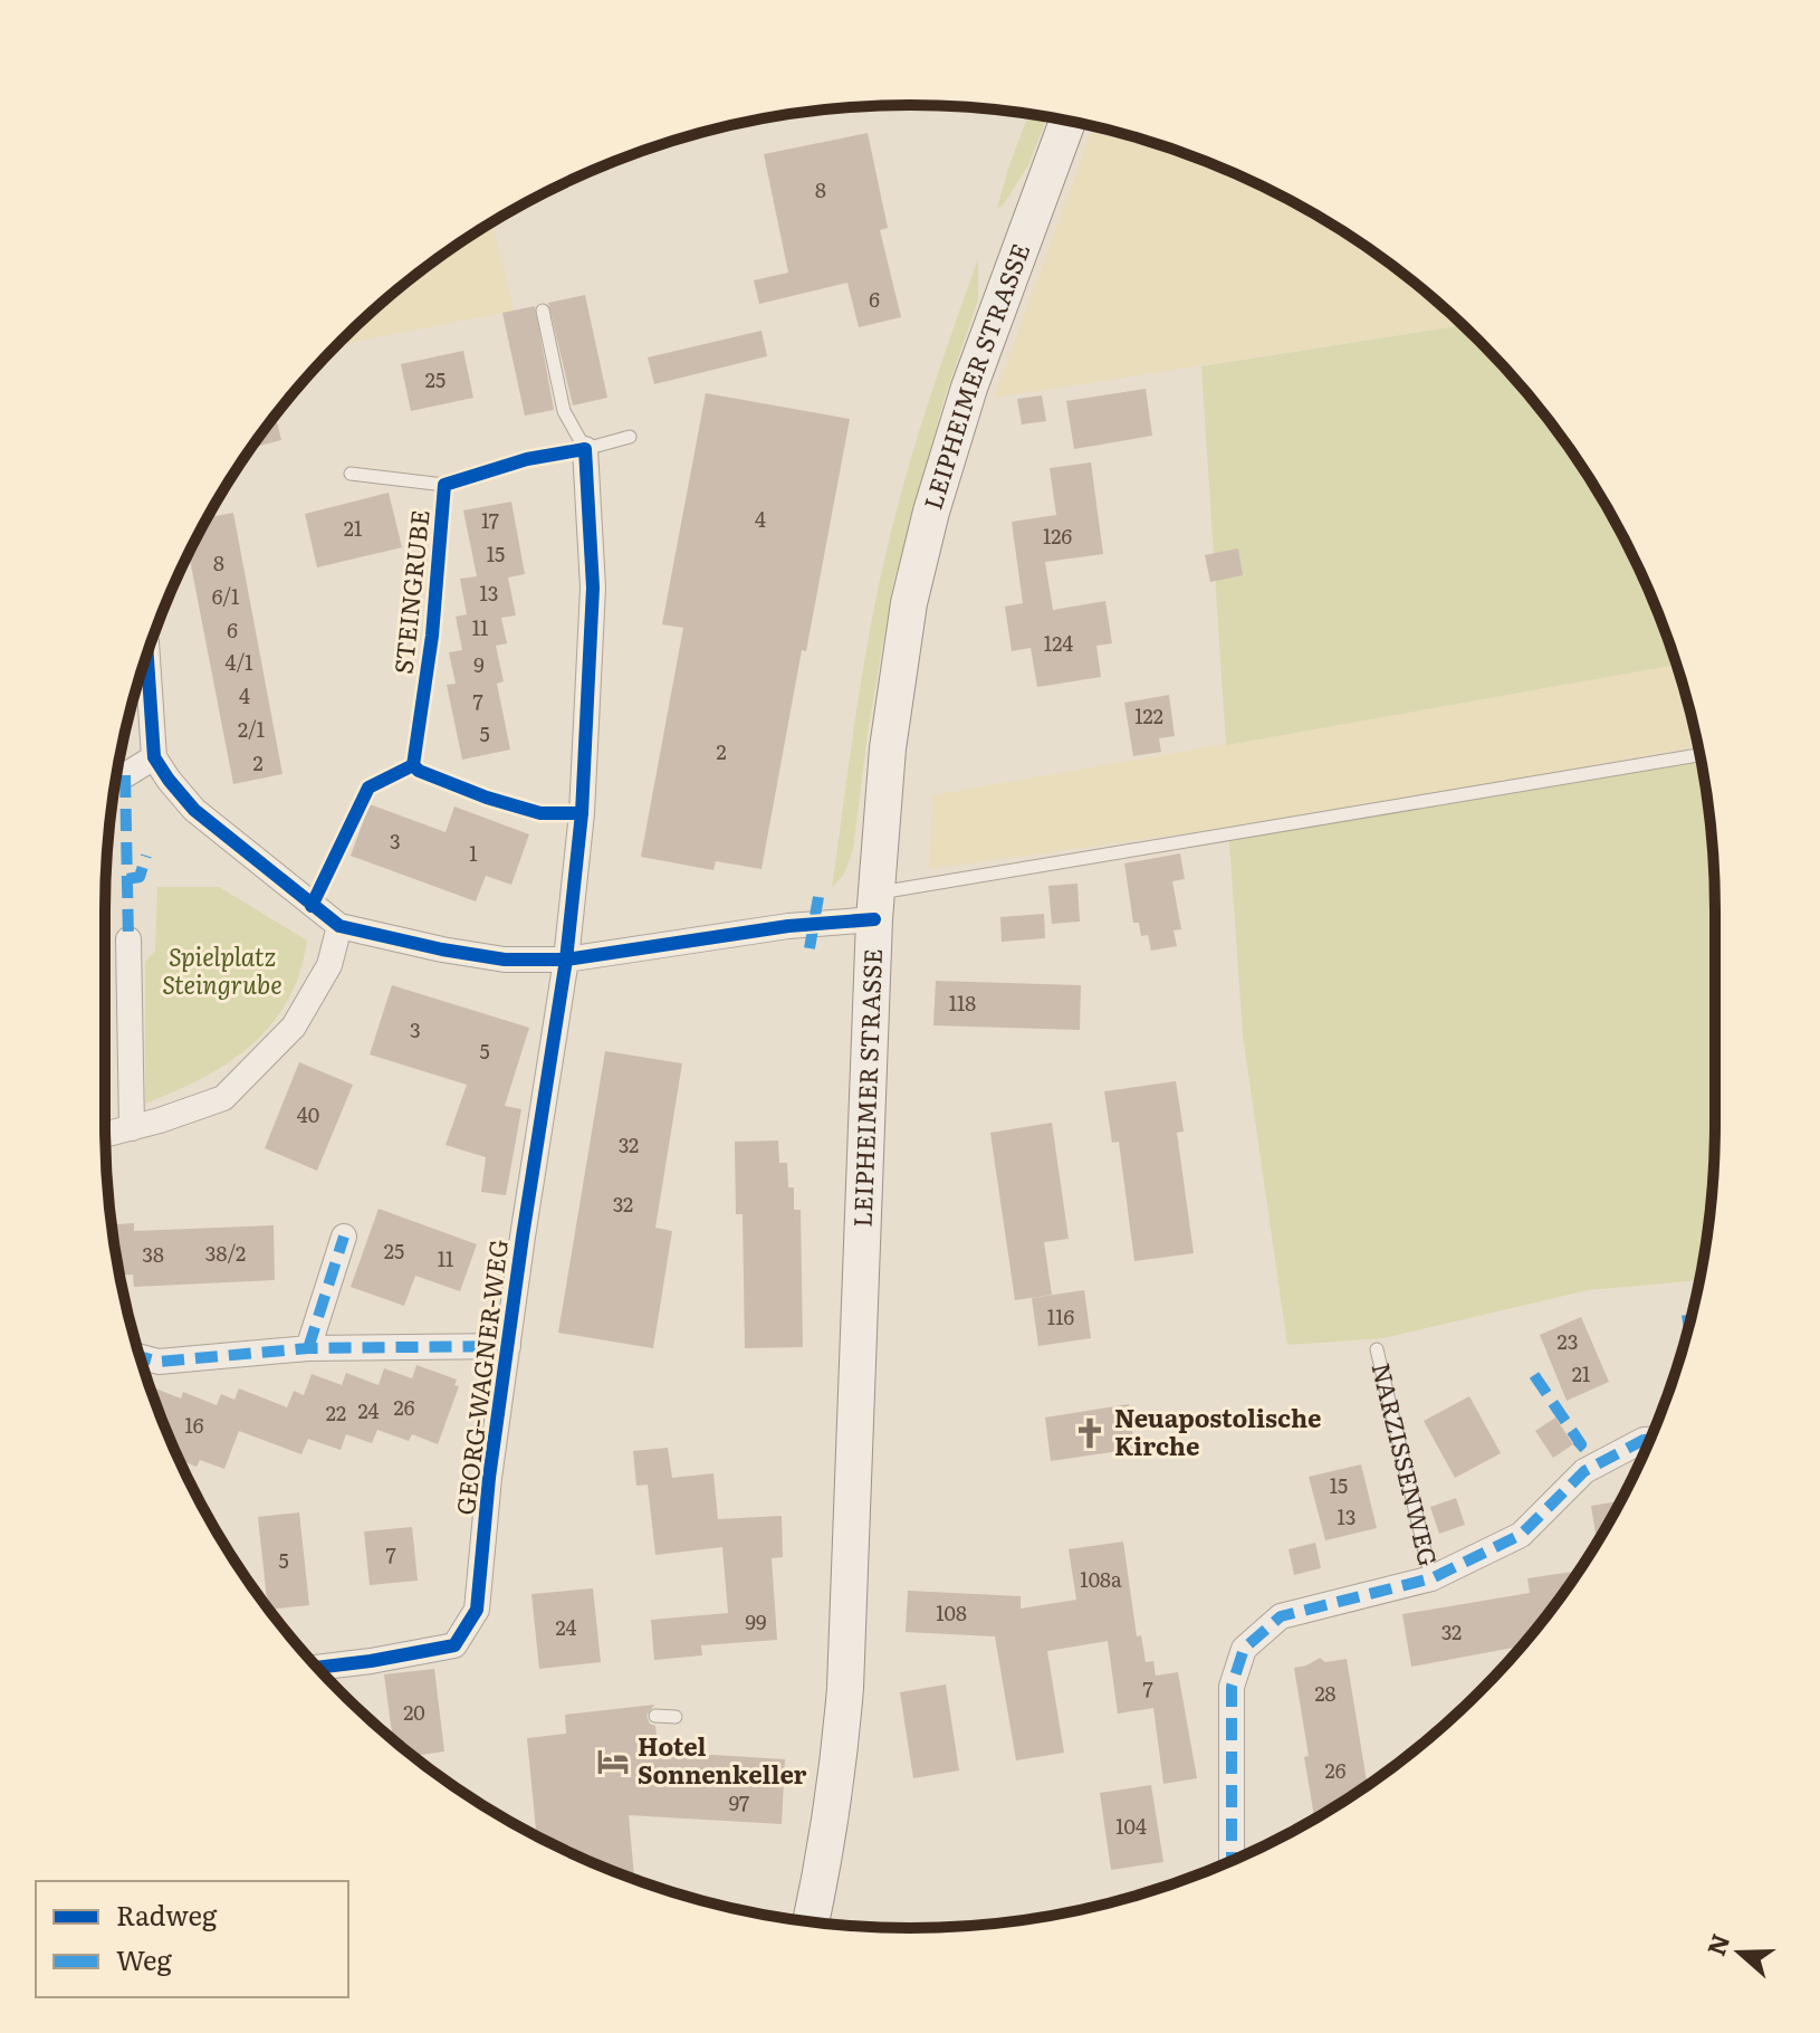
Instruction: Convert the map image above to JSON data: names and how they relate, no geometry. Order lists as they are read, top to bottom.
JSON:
{
  "streets": {
    "main road": ["LEIPHEIMER STRASSE"],
    "street": ["GEORG-WAGNER-WEG", "NARZISSENWEG"],
    "lane": ["STEINGRUBE"]
  },
  "parks": ["Spielplatz Steingrube"],
  "places": {
    "church": ["Neuapostolische Kirche"],
    "hotel": ["Hotel Sonnenkeller"]
  },
  "house_numbers": [
    "8",
    "6",
    "25",
    "4",
    "17",
    "21",
    "126",
    "15",
    "8",
    "13",
    "6/1",
    "11",
    "6",
    "124",
    "4/1",
    "9",
    "4",
    "7",
    "122",
    "2/1",
    "5",
    "2",
    "2",
    "3",
    "1",
    "118",
    "3",
    "5",
    "40",
    "32",
    "32",
    "25",
    "38/2",
    "38",
    "11",
    "116",
    "23",
    "21",
    "26",
    "24",
    "22",
    "16",
    "15",
    "13",
    "7",
    "5",
    "108a",
    "108",
    "99",
    "24",
    "32",
    "7",
    "28",
    "20",
    "26",
    "97",
    "104"
  ],
  "legend": ["Radweg", "Weg"],
  "north": "left"
}
